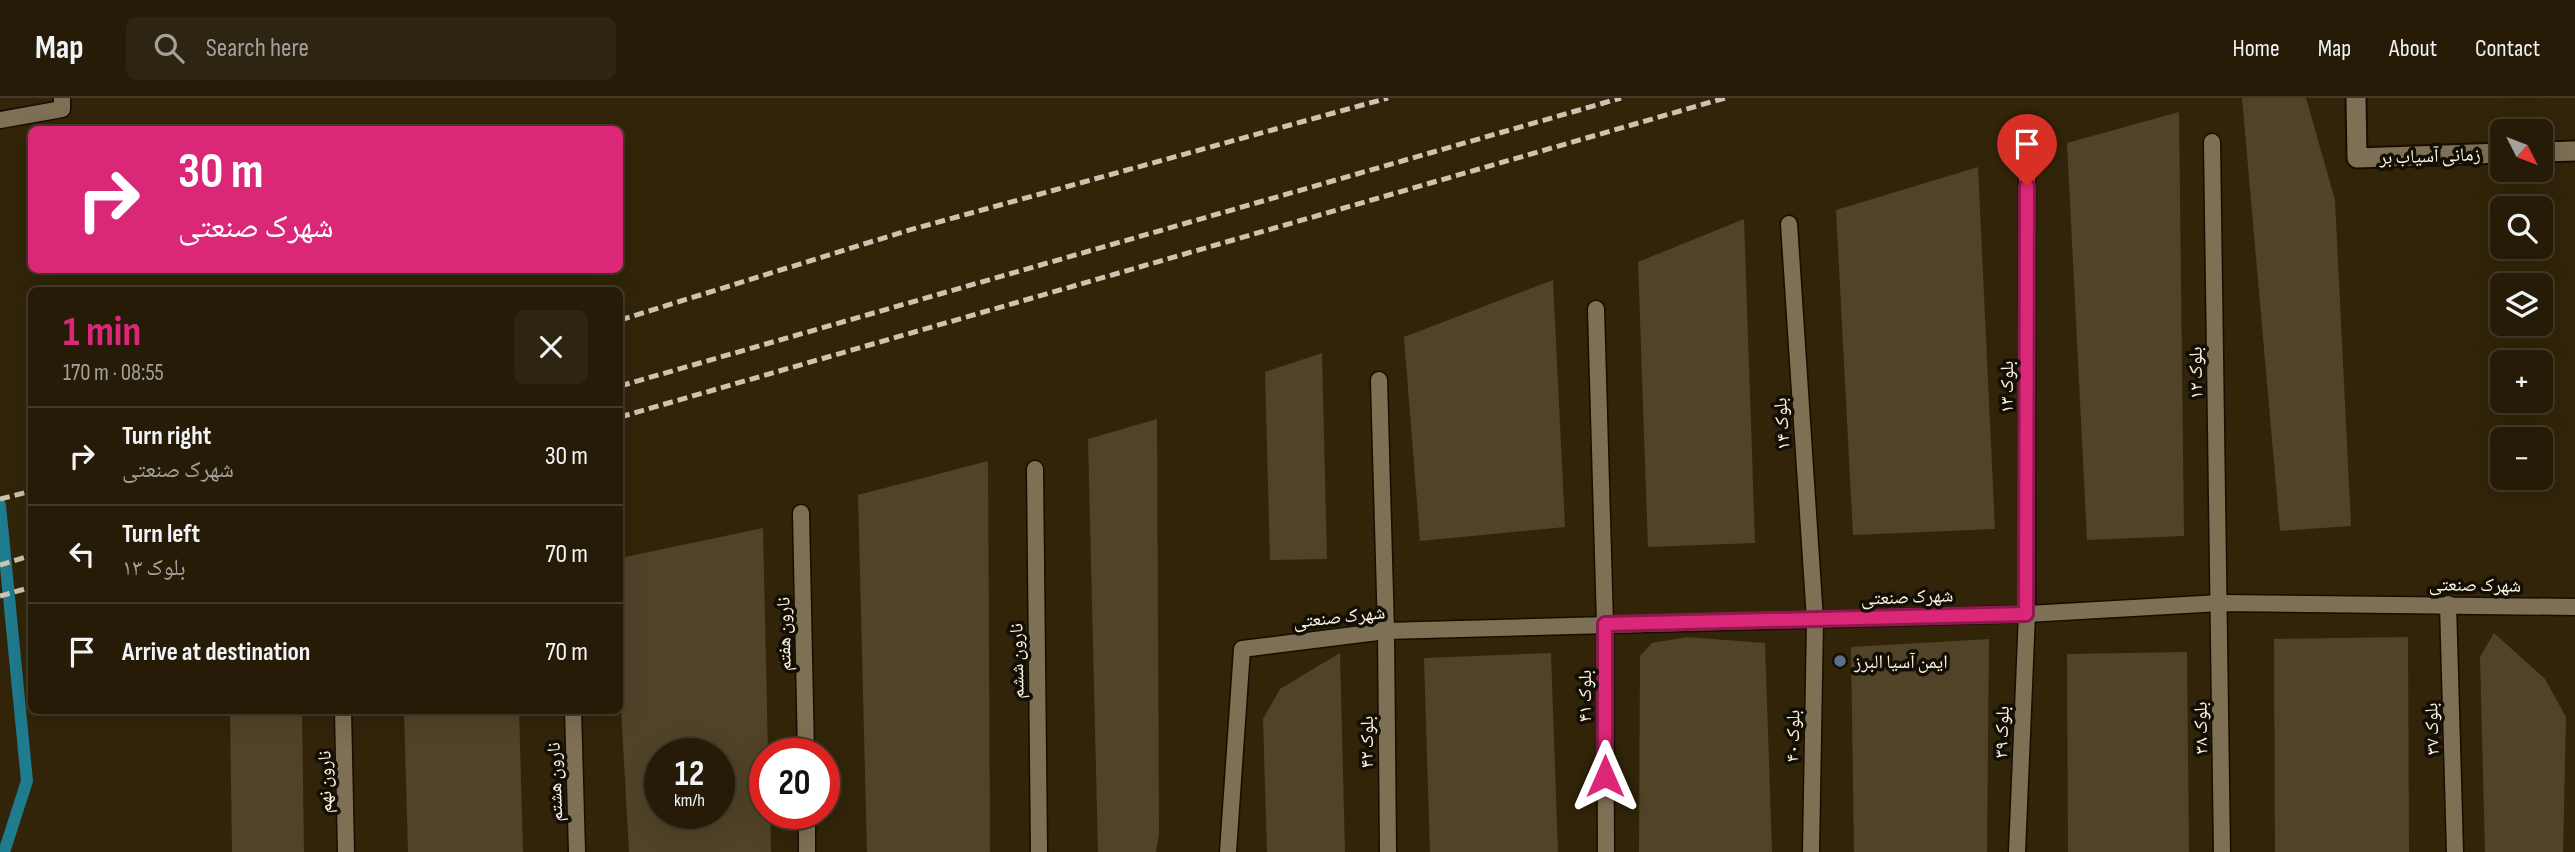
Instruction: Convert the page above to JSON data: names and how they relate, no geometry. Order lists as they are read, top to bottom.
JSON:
{
  "streets": {
    "street": ["زمانی آسیاب بر"],
    "lane": [
      "بلوک ۱۲",
      "بلوک ۱۳",
      "بلوک ۱۴",
      "شهرک صنعتی",
      "نارون هفتم",
      "نارون ششم",
      "بلوک ۴۱",
      "بلوک ۳۸",
      "بلوک ۳۷",
      "بلوک ۳۹",
      "بلوک ۴۰",
      "بلوک ۴۲",
      "نارون نهم",
      "نارون هشتم"
    ]
  },
  "crossings": [
    ["بلوک ۱۲", "شهرک صنعتی"],
    ["بلوک ۱۲", "بلوک ۳۸"],
    ["بلوک ۱۳", "شهرک صنعتی"],
    ["بلوک ۱۳", "بلوک ۳۹"],
    ["بلوک ۱۴", "شهرک صنعتی"],
    ["بلوک ۱۴", "بلوک ۴۰"],
    ["شهرک صنعتی", "بلوک ۴۱"],
    ["شهرک صنعتی", "بلوک ۳۸"],
    ["شهرک صنعتی", "بلوک ۳۷"],
    ["شهرک صنعتی", "بلوک ۳۹"],
    ["شهرک صنعتی", "بلوک ۴۰"],
    ["شهرک صنعتی", "بلوک ۴۲"]
  ],
  "places": ["ایمن آسیا البرز"],
  "north": "bottom right",
  "page": {
    "header": "Map",
    "search": "Search here",
    "nav": [
      "Home",
      "Map",
      "About",
      "Contact"
    ],
    "map_buttons": ["+", "−"],
    "turn": ["30 m", "شهرک صنعتی"],
    "heading": ["1 min", "170 m · 08:55"],
    "list": [
      {
        "name": "Turn right",
        "note": "شهرک صنعتی",
        "value": "30 m"
      },
      {
        "name": "Turn left",
        "note": "بلوک ۱۳",
        "value": "70 m"
      },
      {
        "name": "Arrive at destination",
        "value": "70 m"
      }
    ],
    "speed": "12 km/h",
    "limit": "20"
  }
}
